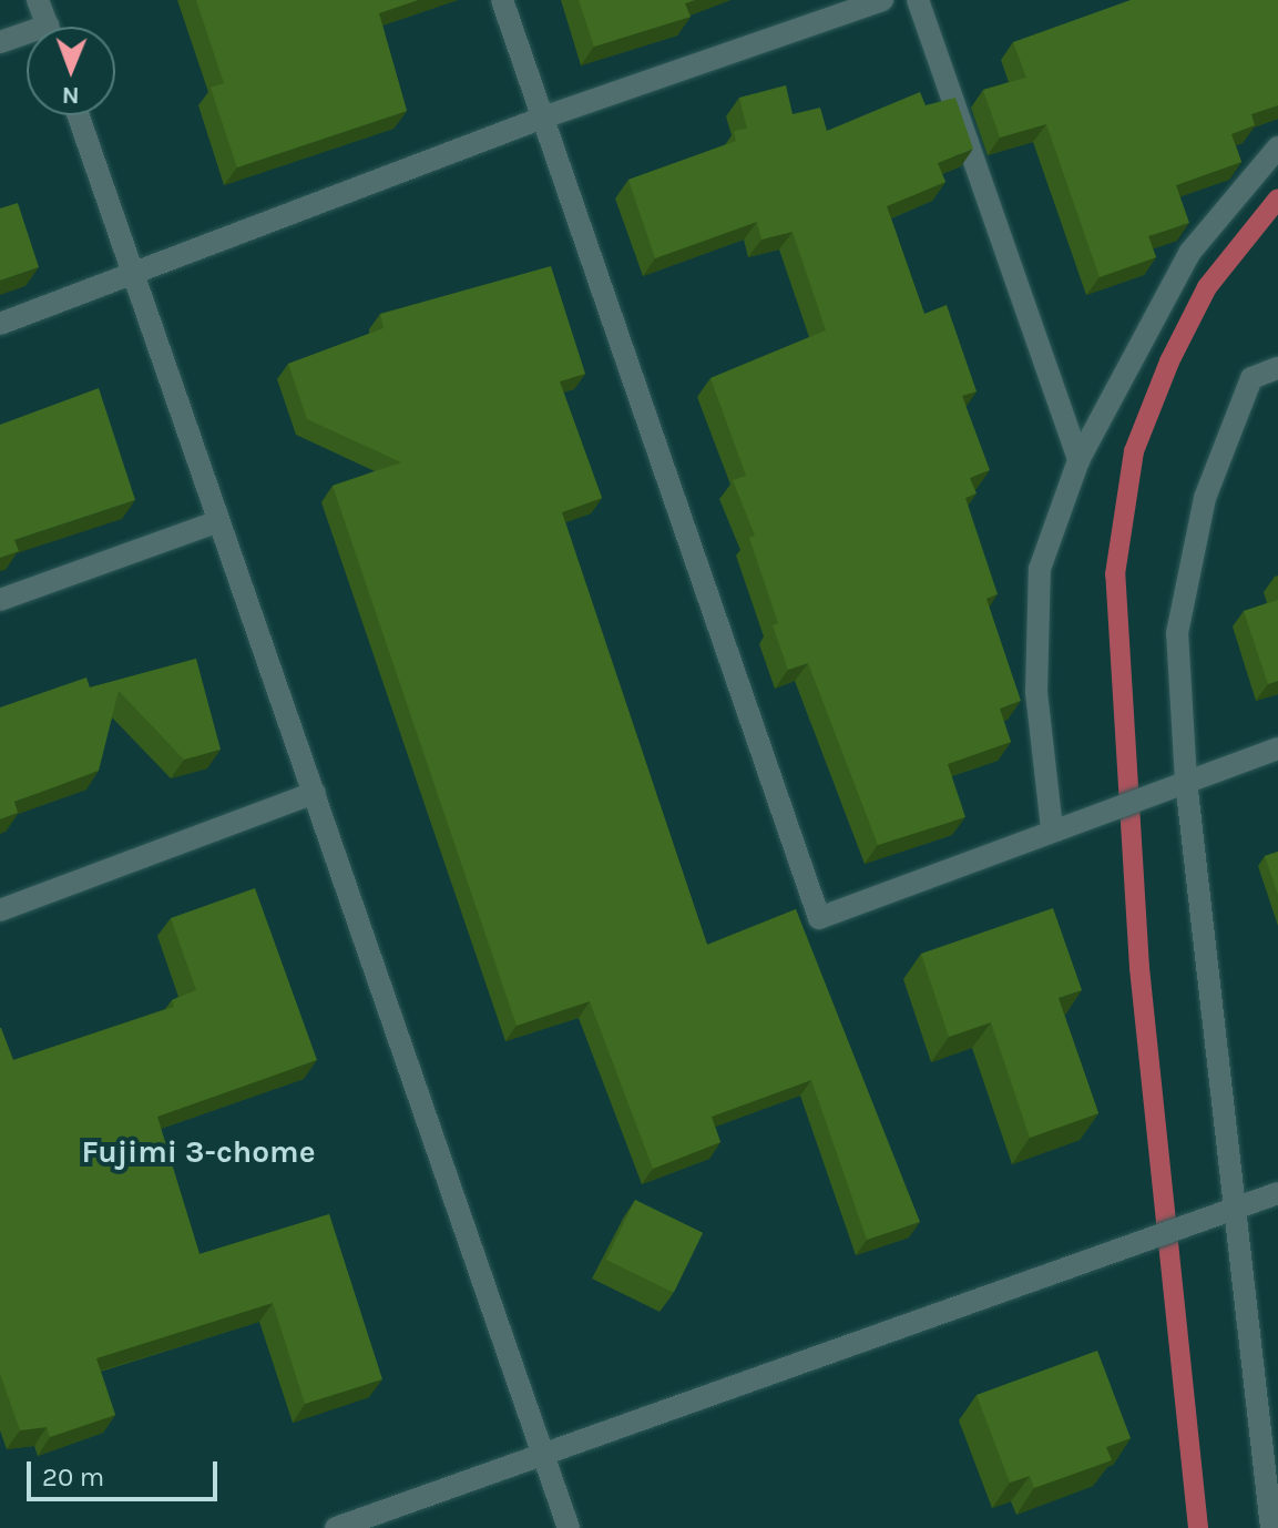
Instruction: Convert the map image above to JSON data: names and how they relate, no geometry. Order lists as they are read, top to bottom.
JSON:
{
  "districts": ["Fujimi 3-chome"],
  "scale_bar": "20 m",
  "north": "bottom"
}
